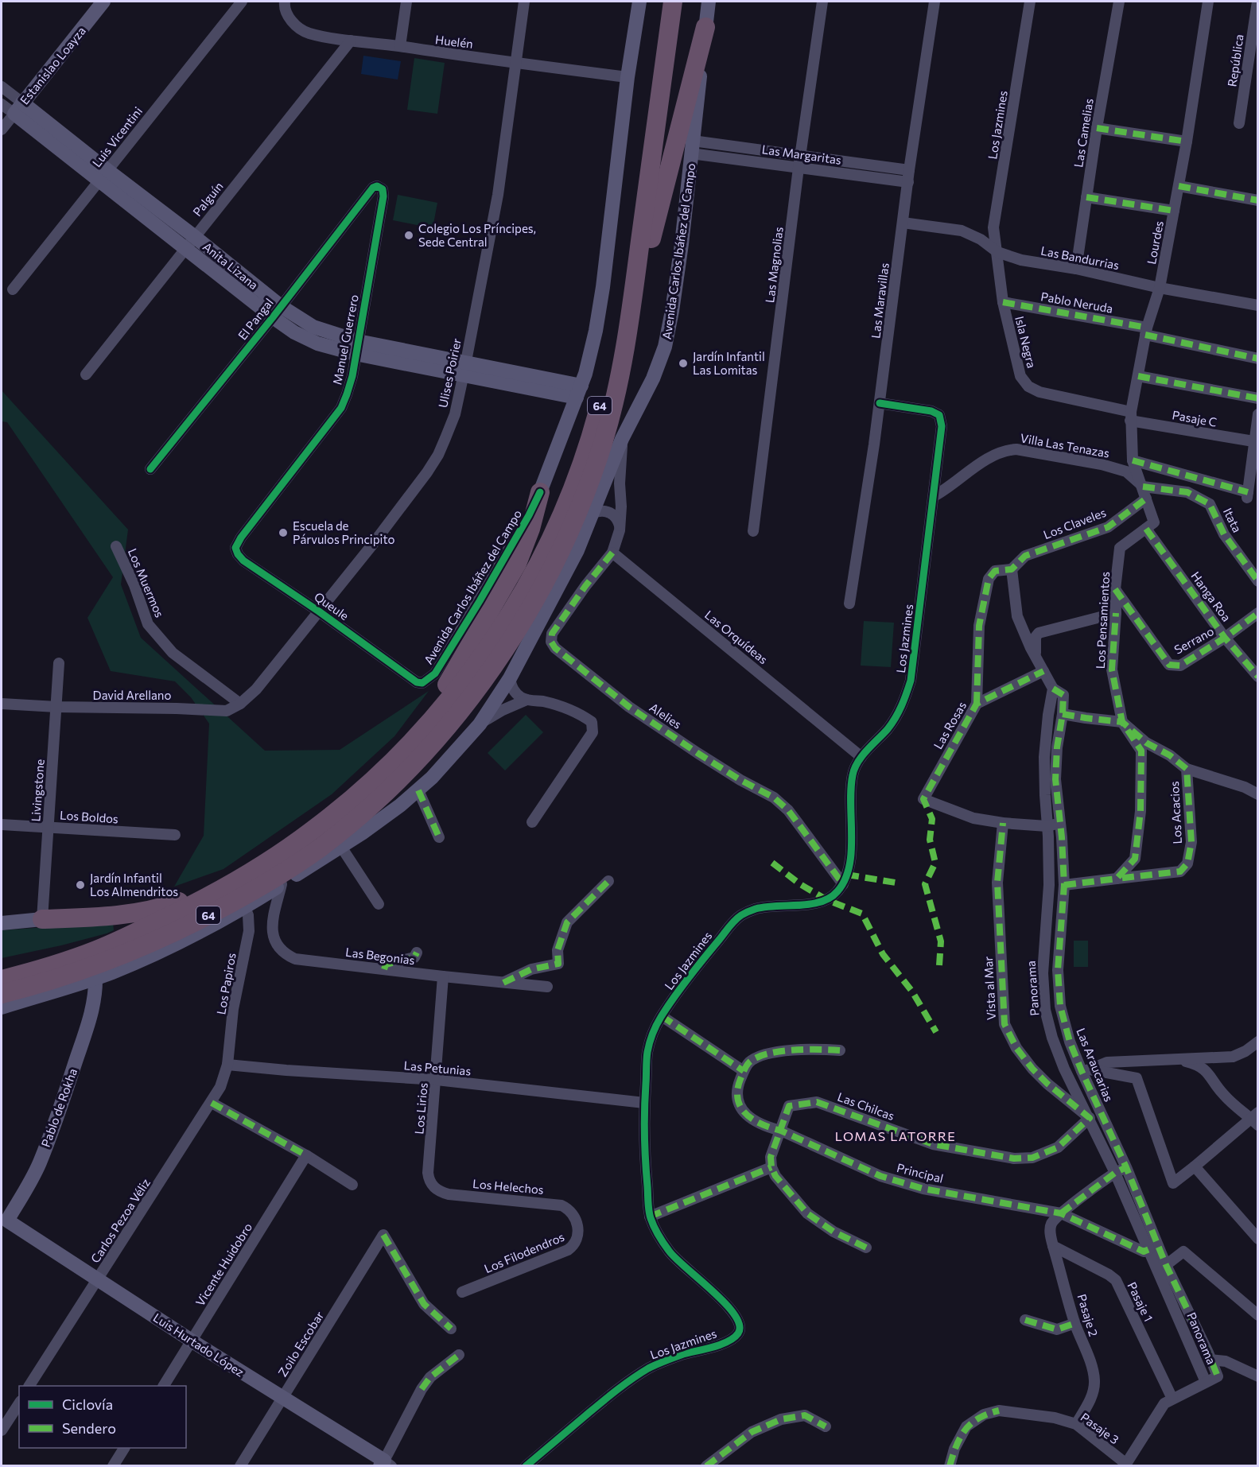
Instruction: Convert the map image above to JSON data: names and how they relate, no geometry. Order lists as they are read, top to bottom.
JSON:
{
  "streets": {
    "highway": ["64"],
    "main road": [
      "Estanislao Loayza",
      "Avenida Carlos Ibáñez del Campo",
      "Anita Lizana",
      "Pablo de Rokha",
      "Luis Hurtado López"
    ],
    "street": [
      "Huelén",
      "República",
      "Los Jazmines",
      "Las Camelias",
      "Luis Vicentini",
      "Las Margaritas",
      "Palguín",
      "Lourdes",
      "Las Bandurrias",
      "Las Magnolias",
      "Las Maravillas",
      "Pablo Neruda",
      "El Pangal",
      "Manuel Guerrero",
      "Isla Negra",
      "Ulises Poirier",
      "Pasaje C",
      "Villa Las Tenazas",
      "Itata",
      "Los Claveles",
      "Los Muermos",
      "Hanga Roa",
      "Queule",
      "Los Pensamientos",
      "Las Orquídeas",
      "Serrano",
      "David Arellano",
      "Alelies",
      "Las Rosas",
      "Livingstone",
      "Los Acacios",
      "Los Boldos",
      "Las Begonias",
      "Los Papiros",
      "Vista al Mar",
      "Panorama",
      "Las Araucarias",
      "Las Petunias",
      "Las Chilcas",
      "Los Lirios",
      "Principal",
      "Los Helechos",
      "Carlos Pezoa Véliz",
      "Los Filodendros",
      "Vicente Huidobro",
      "Pasaje 1",
      "Pasaje 2",
      "Zoilo Escobar",
      "Pasaje 3"
    ]
  },
  "crossings": [
    ["Huelén", "Palguín"],
    ["Huelén", "Avenida Carlos Ibáñez del Campo"],
    ["Huelén", "Ulises Poirier"],
    ["Estanislao Loayza", "Anita Lizana"],
    ["Los Jazmines", "Las Bandurrias"],
    ["Los Jazmines", "Las Maravillas"],
    ["Los Jazmines", "Isla Negra"],
    ["Los Jazmines", "Villa Las Tenazas"],
    ["Los Jazmines", "Las Orquídeas"],
    ["Los Jazmines", "Alelies"],
    ["Los Jazmines", "Las Petunias"],
    ["Las Camelias", "Las Bandurrias"],
    ["Luis Vicentini", "Anita Lizana"],
    ["Las Margaritas", "Avenida Carlos Ibáñez del Campo"],
    ["Las Margaritas", "Las Magnolias"],
    ["Las Margaritas", "Las Maravillas"],
    ["Palguín", "Anita Lizana"],
    ["Lourdes", "Las Bandurrias"],
    ["Lourdes", "Pablo Neruda"],
    ["Lourdes", "Isla Negra"],
    ["Lourdes", "Pasaje C"],
    ["Lourdes", "Villa Las Tenazas"],
    ["Lourdes", "Itata"],
    ["Avenida Carlos Ibáñez del Campo", "Anita Lizana"],
    ["Avenida Carlos Ibáñez del Campo", "Queule"],
    ["Avenida Carlos Ibáñez del Campo", "Las Begonias"],
    ["Avenida Carlos Ibáñez del Campo", "Los Papiros"],
    ["Avenida Carlos Ibáñez del Campo", "Pablo de Rokha"],
    ["Las Bandurrias", "Las Maravillas"],
    ["Las Bandurrias", "Isla Negra"],
    ["Anita Lizana", "El Pangal"],
    ["Anita Lizana", "Manuel Guerrero"],
    ["Anita Lizana", "Ulises Poirier"],
    ["Pablo Neruda", "Isla Negra"],
    ["El Pangal", "Manuel Guerrero"],
    ["Manuel Guerrero", "Queule"],
    ["Isla Negra", "Pasaje C"],
    ["Ulises Poirier", "Queule"],
    ["Ulises Poirier", "David Arellano"],
    ["Villa Las Tenazas", "Itata"],
    ["Los Muermos", "David Arellano"],
    ["Hanga Roa", "Los Pensamientos"],
    ["Hanga Roa", "Serrano"],
    ["Los Pensamientos", "Serrano"],
    ["Los Pensamientos", "Los Acacios"],
    ["Las Orquídeas", "Alelies"],
    ["David Arellano", "Livingstone"],
    ["Las Rosas", "Vista al Mar"],
    ["Livingstone", "Los Boldos"],
    ["Las Begonias", "Los Lirios"],
    ["Los Papiros", "Las Petunias"],
    ["Los Papiros", "Carlos Pezoa Véliz"],
    ["Vista al Mar", "Panorama"],
    ["Vista al Mar", "Las Chilcas"],
    ["Panorama", "Las Araucarias"],
    ["Panorama", "Las Chilcas"],
    ["Panorama", "Principal"],
    ["Las Petunias", "Los Lirios"],
    ["Las Petunias", "Carlos Pezoa Véliz"],
    ["Las Chilcas", "Principal"],
    ["Pablo de Rokha", "Luis Hurtado López"],
    ["Los Lirios", "Los Helechos"],
    ["Principal", "Pasaje 2"],
    ["Los Helechos", "Los Filodendros"],
    ["Carlos Pezoa Véliz", "Luis Hurtado López"],
    ["Vicente Huidobro", "Luis Hurtado López"],
    ["Pasaje 1", "Pasaje 2"],
    ["Pasaje 2", "Pasaje 3"],
    ["Zoilo Escobar", "Luis Hurtado López"]
  ],
  "districts": ["LOMAS LATORRE"],
  "places": [
    "Colegio Los Príncipes, Sede Central",
    "Jardín Infantil Las Lomitas",
    "Escuela de Párvulos Principito",
    "Jardín Infantil Los Almendritos"
  ],
  "legend": ["Ciclovía", "Sendero"]
}
